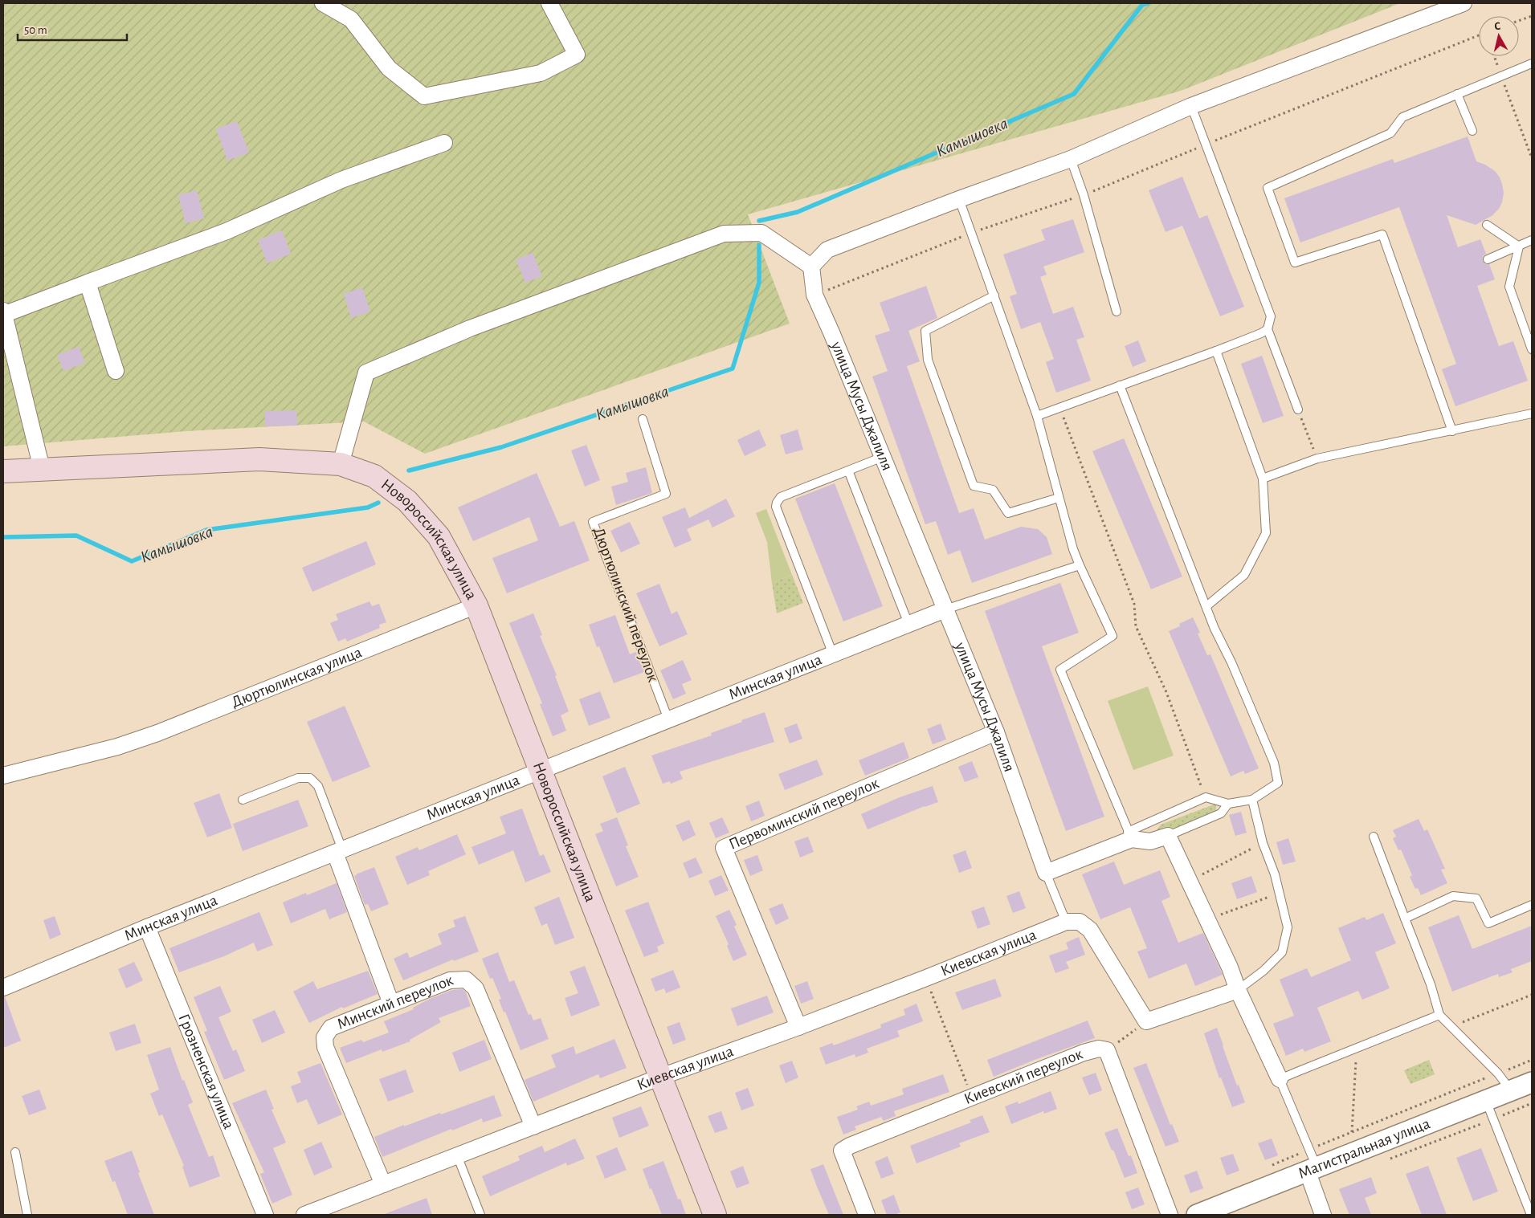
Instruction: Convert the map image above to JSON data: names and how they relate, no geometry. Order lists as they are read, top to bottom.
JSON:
{
  "streets": {
    "main road": ["Новороссийская улица"],
    "street": [
      "улица Мусы Джалиля",
      "Дюртюлинская улица",
      "Минская улица",
      "Первоминский переулок",
      "Киевская улица",
      "Минский переулок",
      "Грозненская улица",
      "Киевский переулок",
      "Магистральная улица"
    ],
    "lane": ["Дюртюлинский переулок"]
  },
  "crossings": [
    ["улица Мусы Джалиля", "Минская улица"],
    ["улица Мусы Джалиля", "Первоминский переулок"],
    ["Новороссийская улица", "Дюртюлинская улица"],
    ["Новороссийская улица", "Минская улица"],
    ["Новороссийская улица", "Киевская улица"],
    ["Дюртюлинский переулок", "Минская улица"],
    ["Минская улица", "Грозненская улица"],
    ["Первоминский переулок", "Киевская улица"],
    ["Киевская улица", "Минский переулок"]
  ],
  "water": ["Камышовка"],
  "scale_bar": "50 m",
  "north": "top"
}
